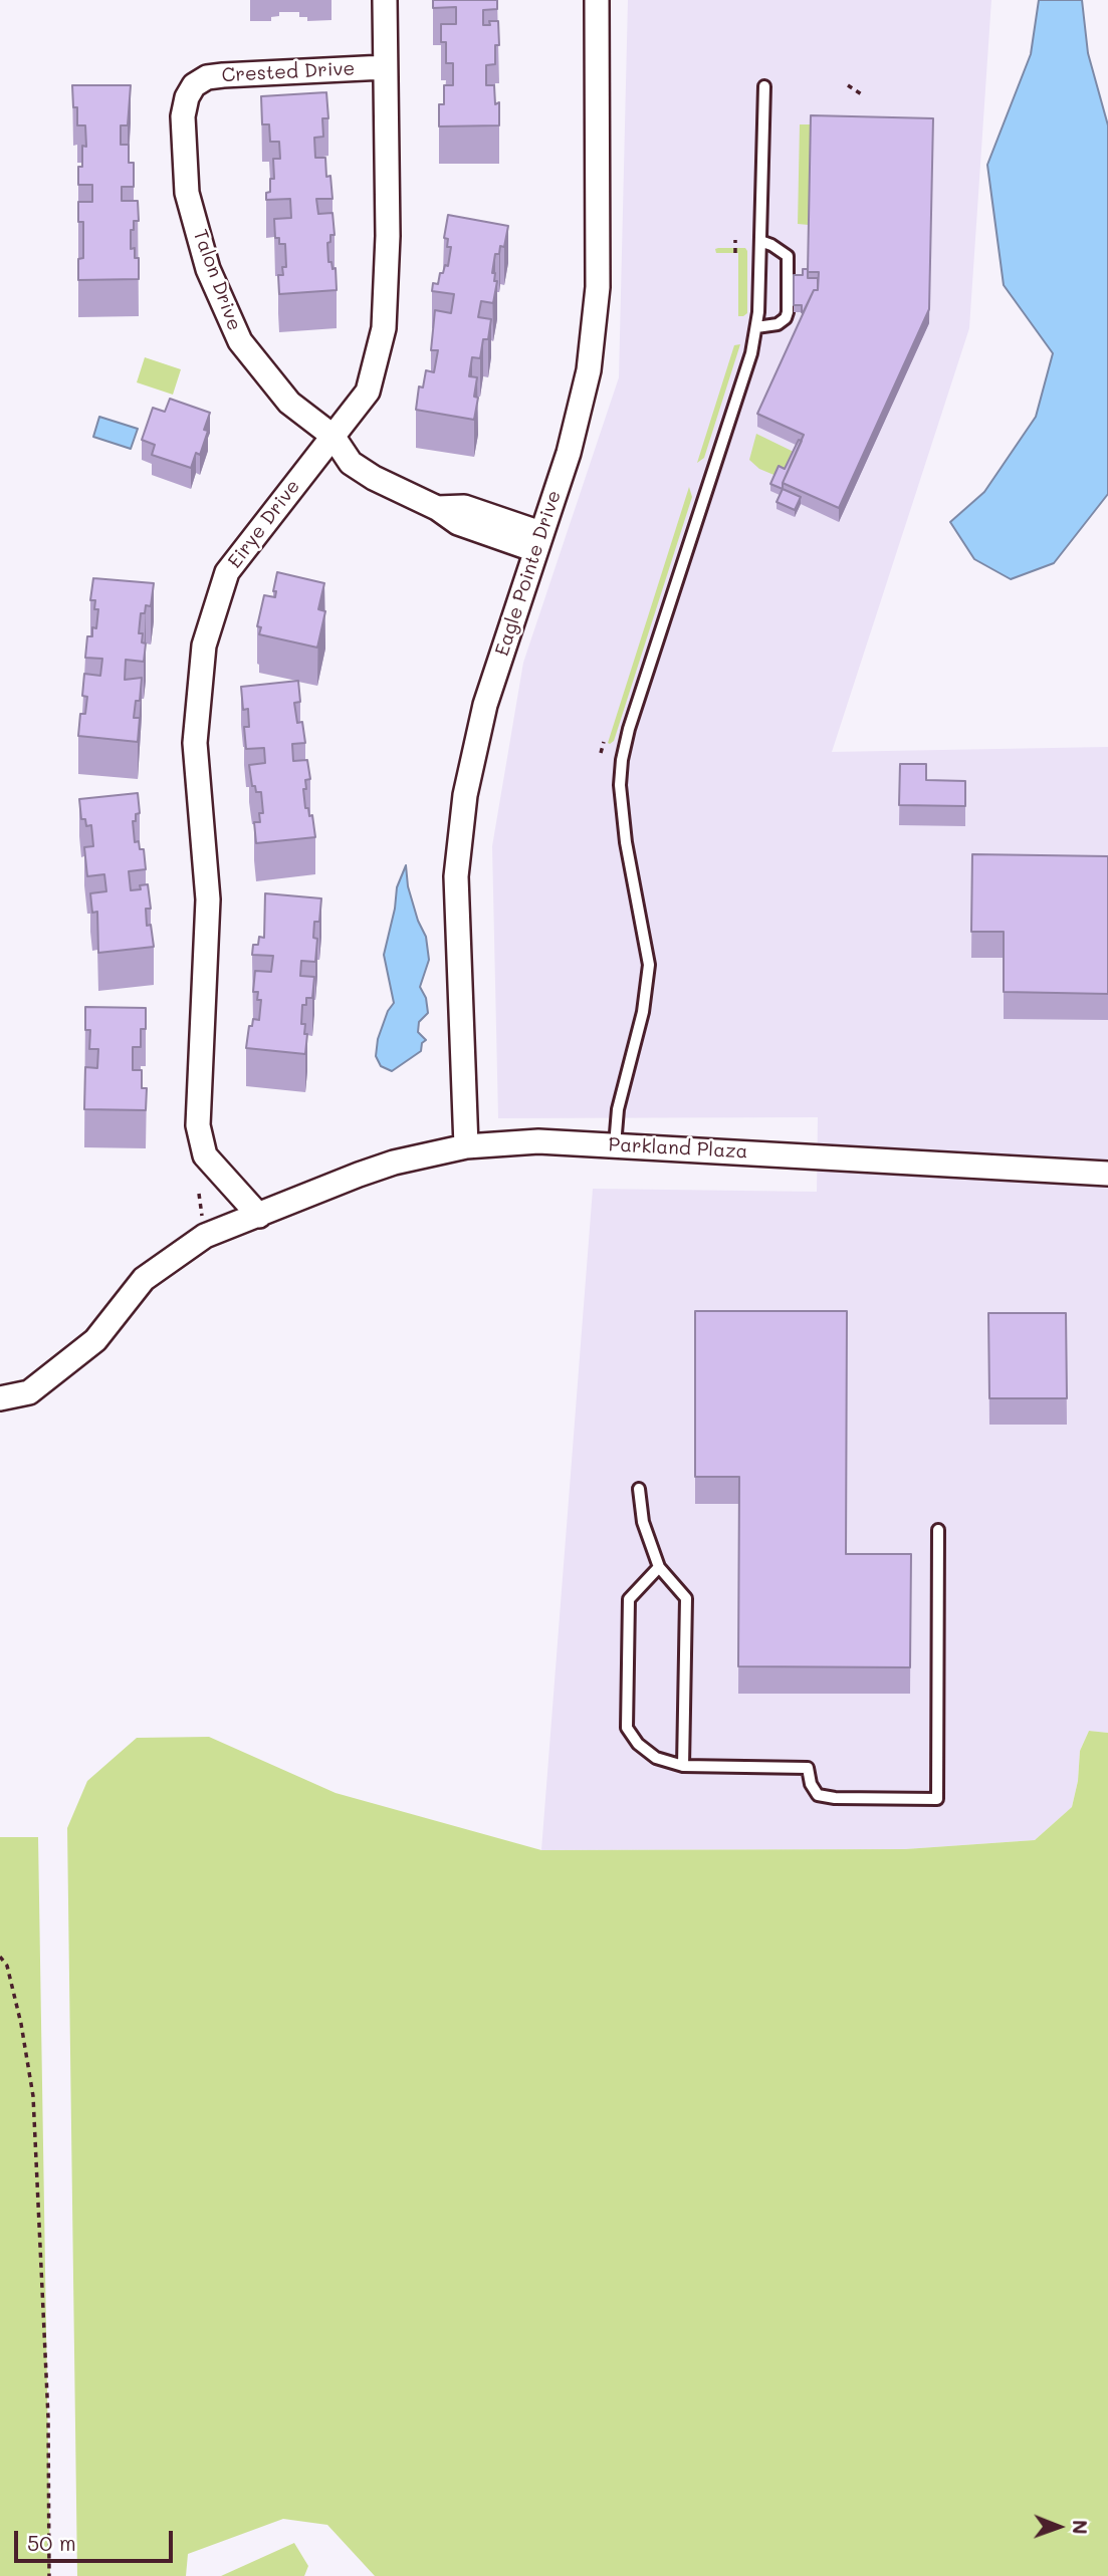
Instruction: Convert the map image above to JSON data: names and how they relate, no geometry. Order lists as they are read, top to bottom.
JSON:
{
  "streets": {
    "street": [
      "Crested Drive",
      "Talon Drive",
      "Eirye Drive",
      "Eagle Pointe Drive",
      "Parkland Plaza"
    ]
  },
  "crossings": [
    ["Crested Drive", "Talon Drive"],
    ["Crested Drive", "Eirye Drive"],
    ["Talon Drive", "Eirye Drive"],
    ["Talon Drive", "Eagle Pointe Drive"],
    ["Eirye Drive", "Parkland Plaza"],
    ["Eagle Pointe Drive", "Parkland Plaza"]
  ],
  "scale_bar": "50 m",
  "north": "right"
}
